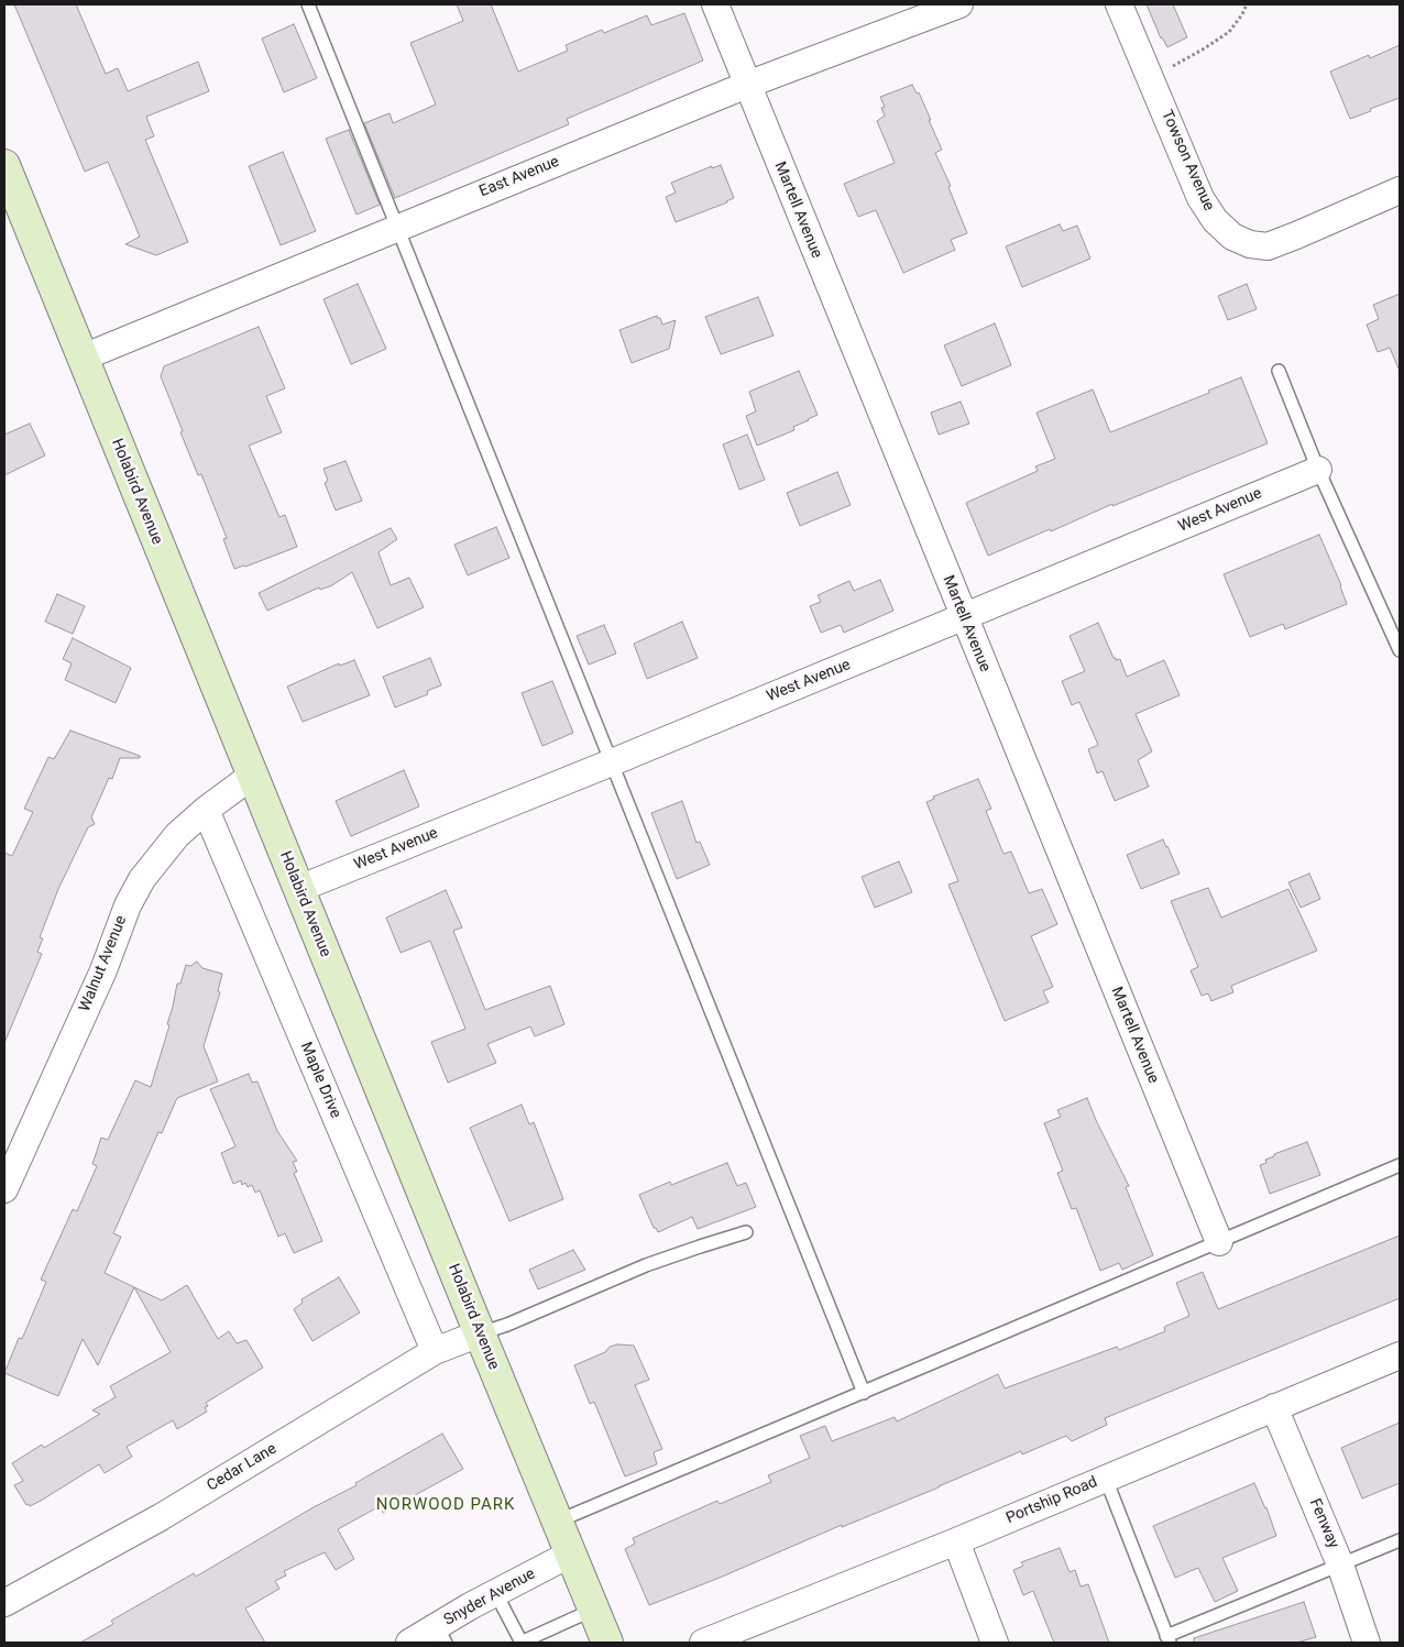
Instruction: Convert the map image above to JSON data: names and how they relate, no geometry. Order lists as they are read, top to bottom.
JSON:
{
  "streets": {
    "main road": ["Holabird Avenue"],
    "street": [
      "Towson Avenue",
      "East Avenue",
      "Martell Avenue",
      "West Avenue",
      "Walnut Avenue",
      "Maple Drive",
      "Cedar Lane",
      "Portship Road",
      "Fenway",
      "Snyder Avenue"
    ]
  },
  "crossings": [
    ["East Avenue", "Martell Avenue"],
    ["East Avenue", "Holabird Avenue"],
    ["Martell Avenue", "West Avenue"],
    ["Holabird Avenue", "West Avenue"],
    ["Holabird Avenue", "Walnut Avenue"],
    ["Holabird Avenue", "Cedar Lane"],
    ["Holabird Avenue", "Snyder Avenue"],
    ["Walnut Avenue", "Maple Drive"],
    ["Maple Drive", "Cedar Lane"],
    ["Portship Road", "Fenway"]
  ],
  "districts": ["NORWOOD PARK"]
}
